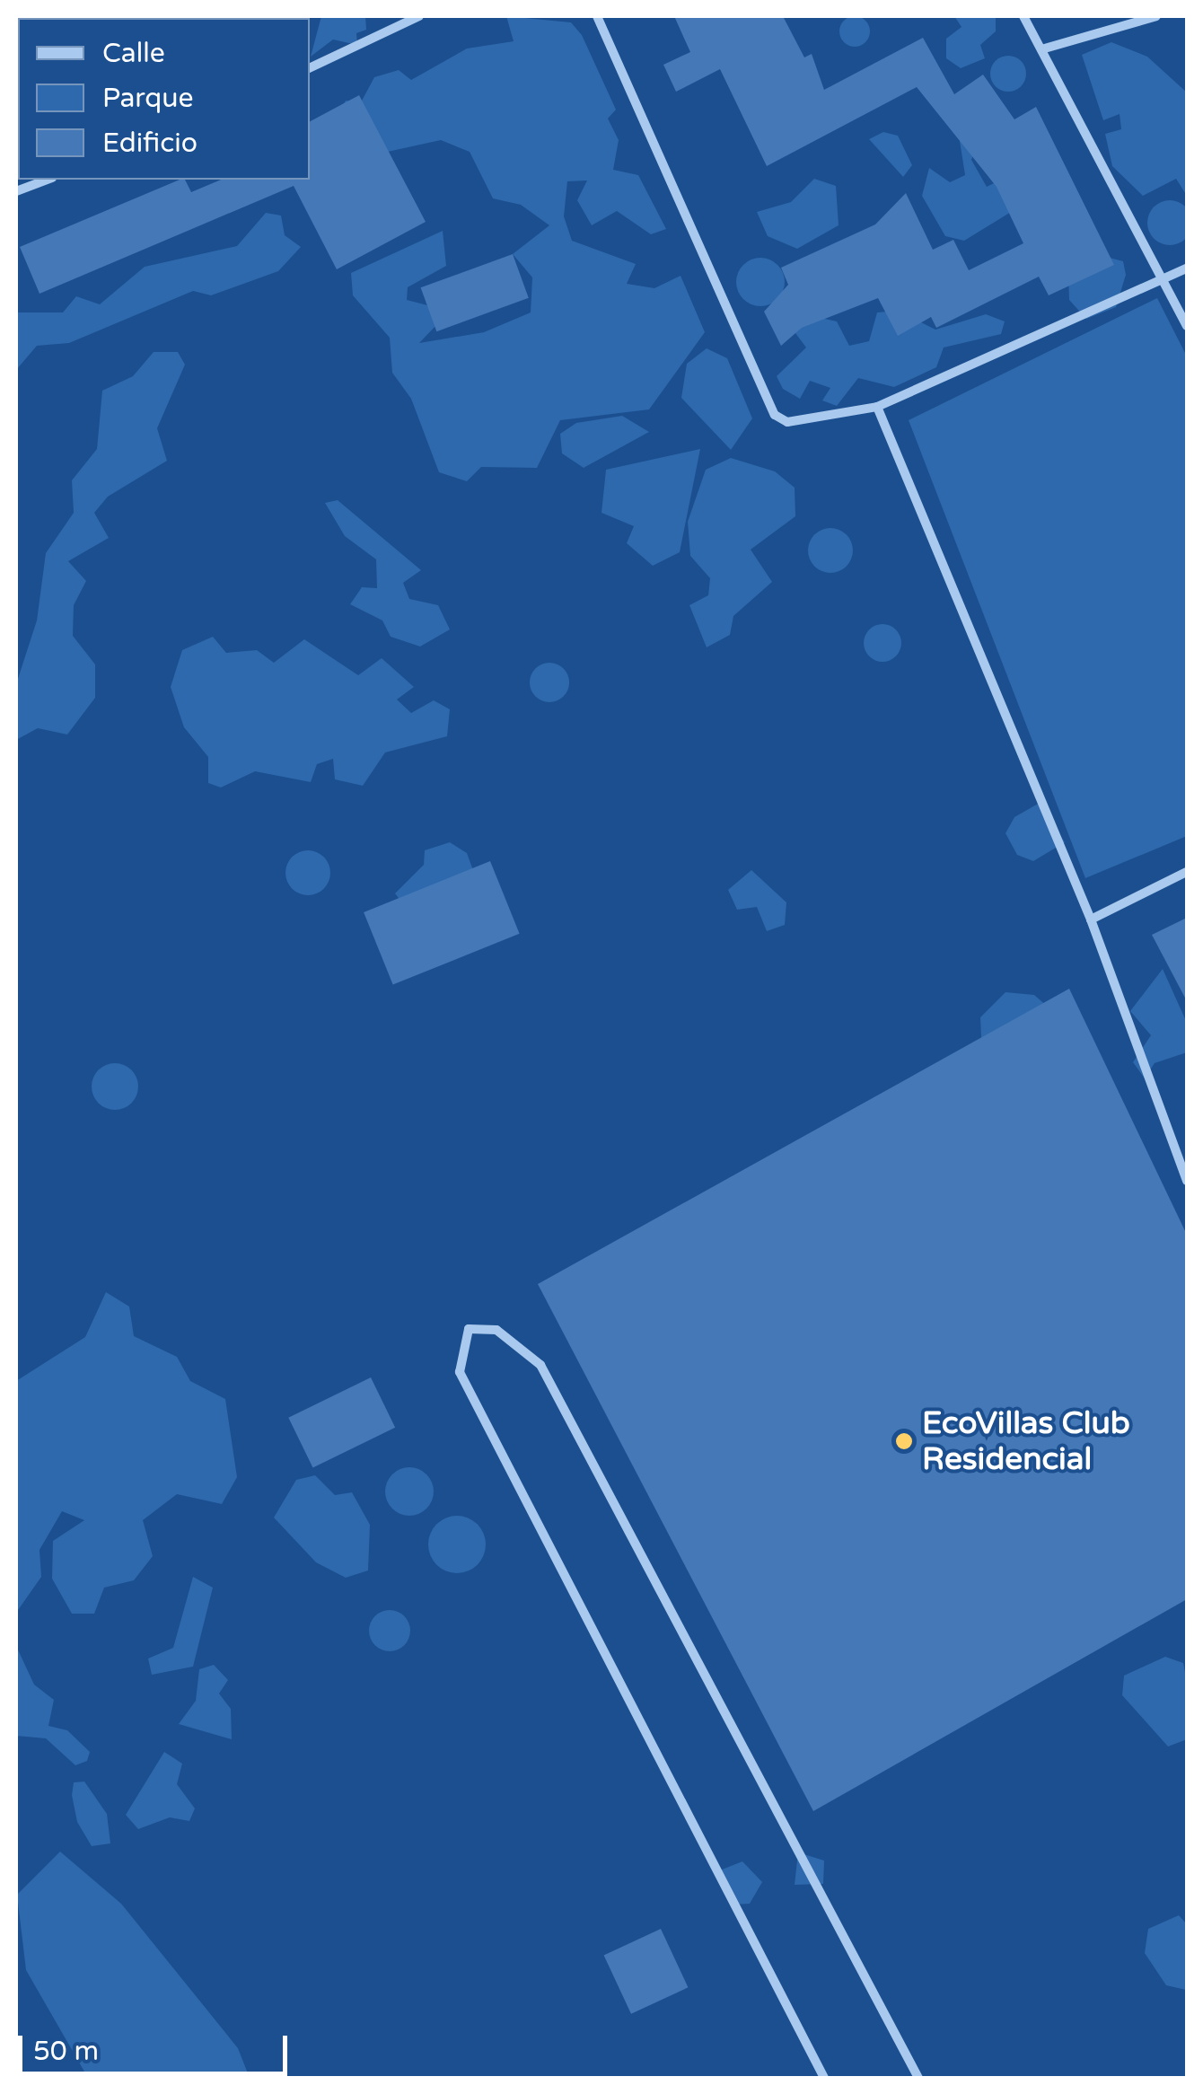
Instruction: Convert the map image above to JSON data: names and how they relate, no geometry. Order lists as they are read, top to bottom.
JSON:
{
  "places": ["EcoVillas Club Residencial"],
  "legend": ["Calle", "Parque", "Edificio"],
  "scale_bar": "50 m"
}
